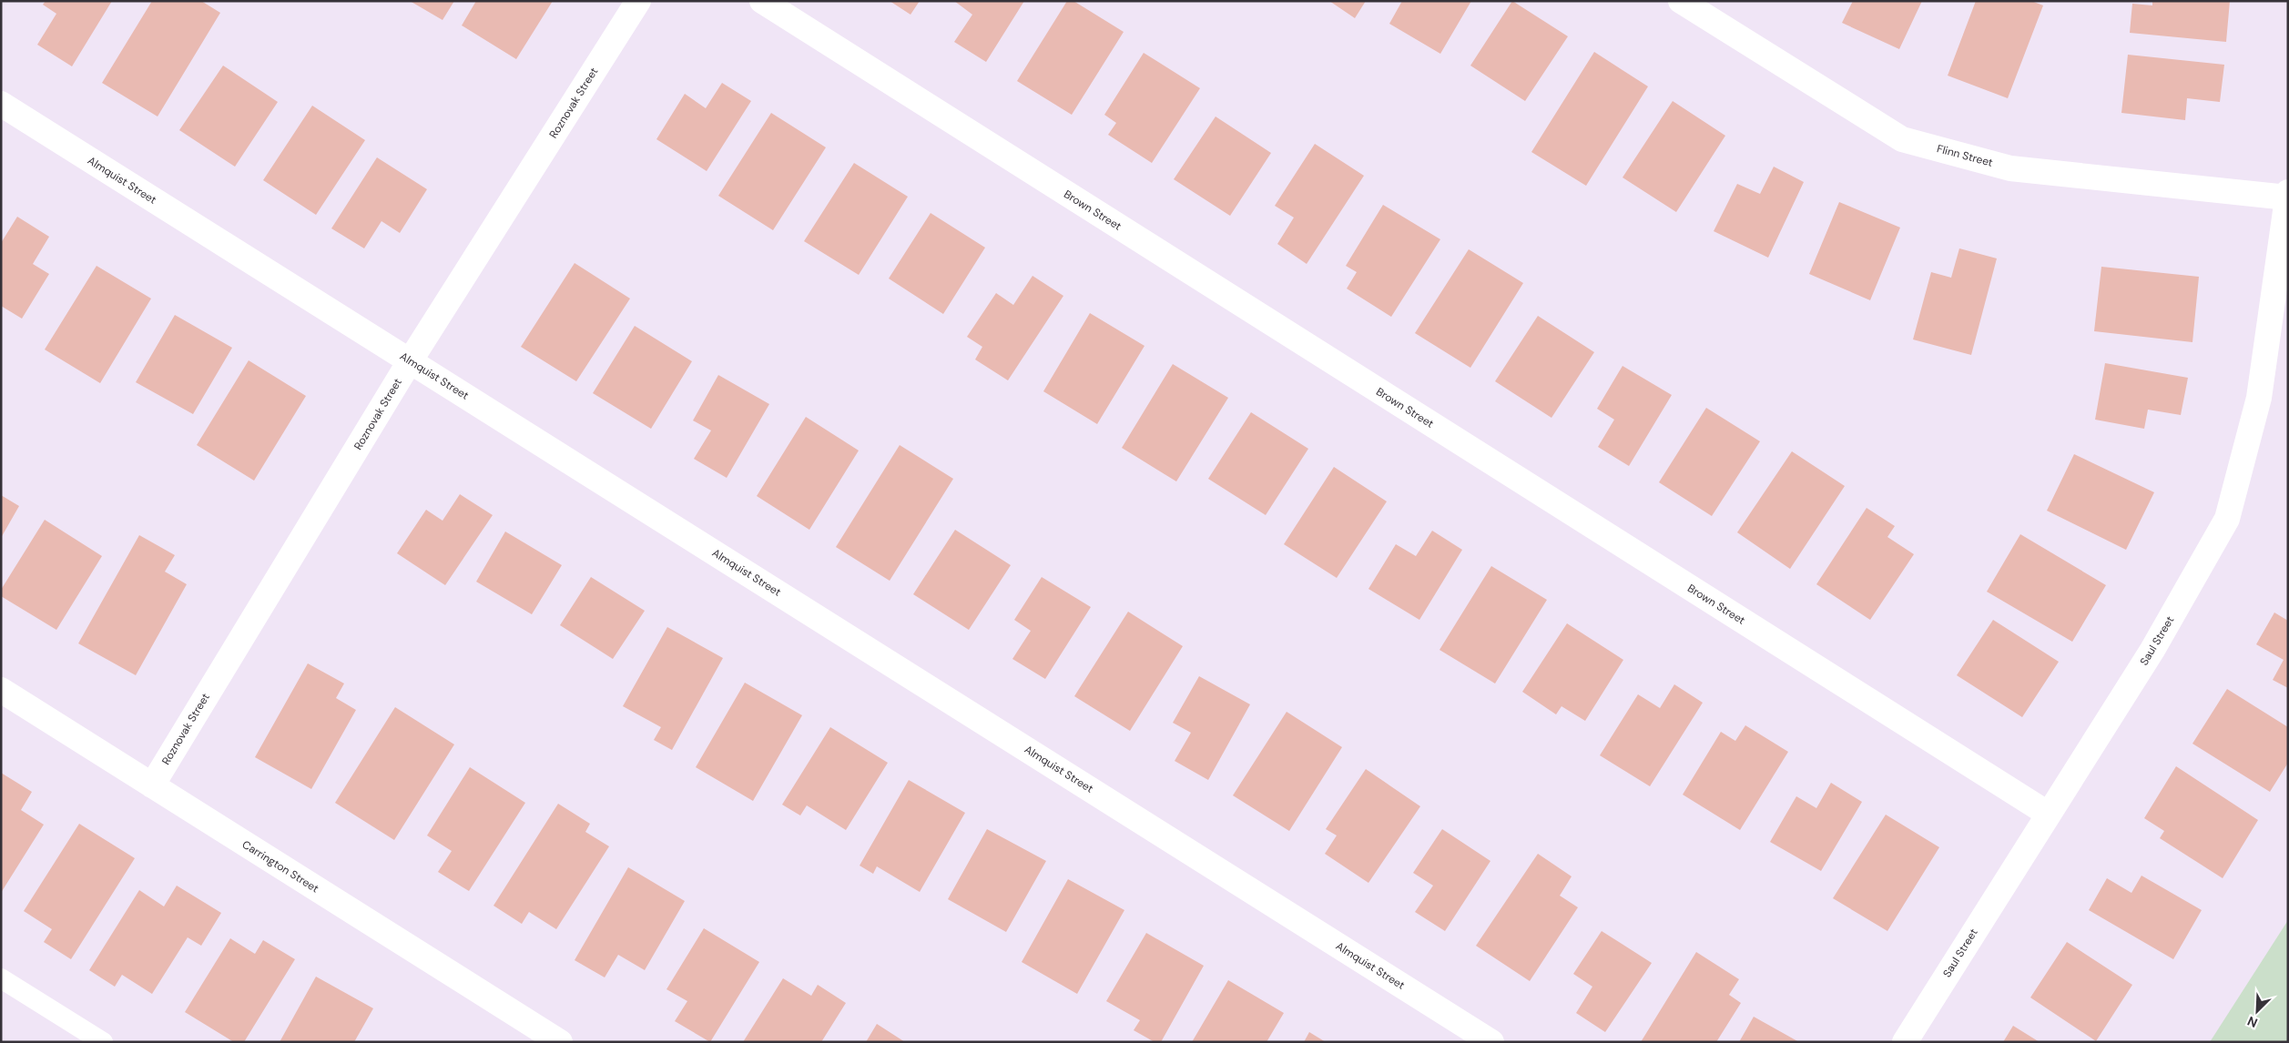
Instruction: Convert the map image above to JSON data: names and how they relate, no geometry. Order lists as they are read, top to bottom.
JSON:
{
  "streets": {
    "street": [
      "Roznovak Street",
      "Flinn Street",
      "Almquist Street",
      "Brown Street",
      "Saul Street",
      "Carrington Street"
    ]
  },
  "crossings": [
    ["Roznovak Street", "Almquist Street"],
    ["Roznovak Street", "Carrington Street"],
    ["Flinn Street", "Saul Street"],
    ["Brown Street", "Saul Street"]
  ],
  "north": "bottom left"
}
